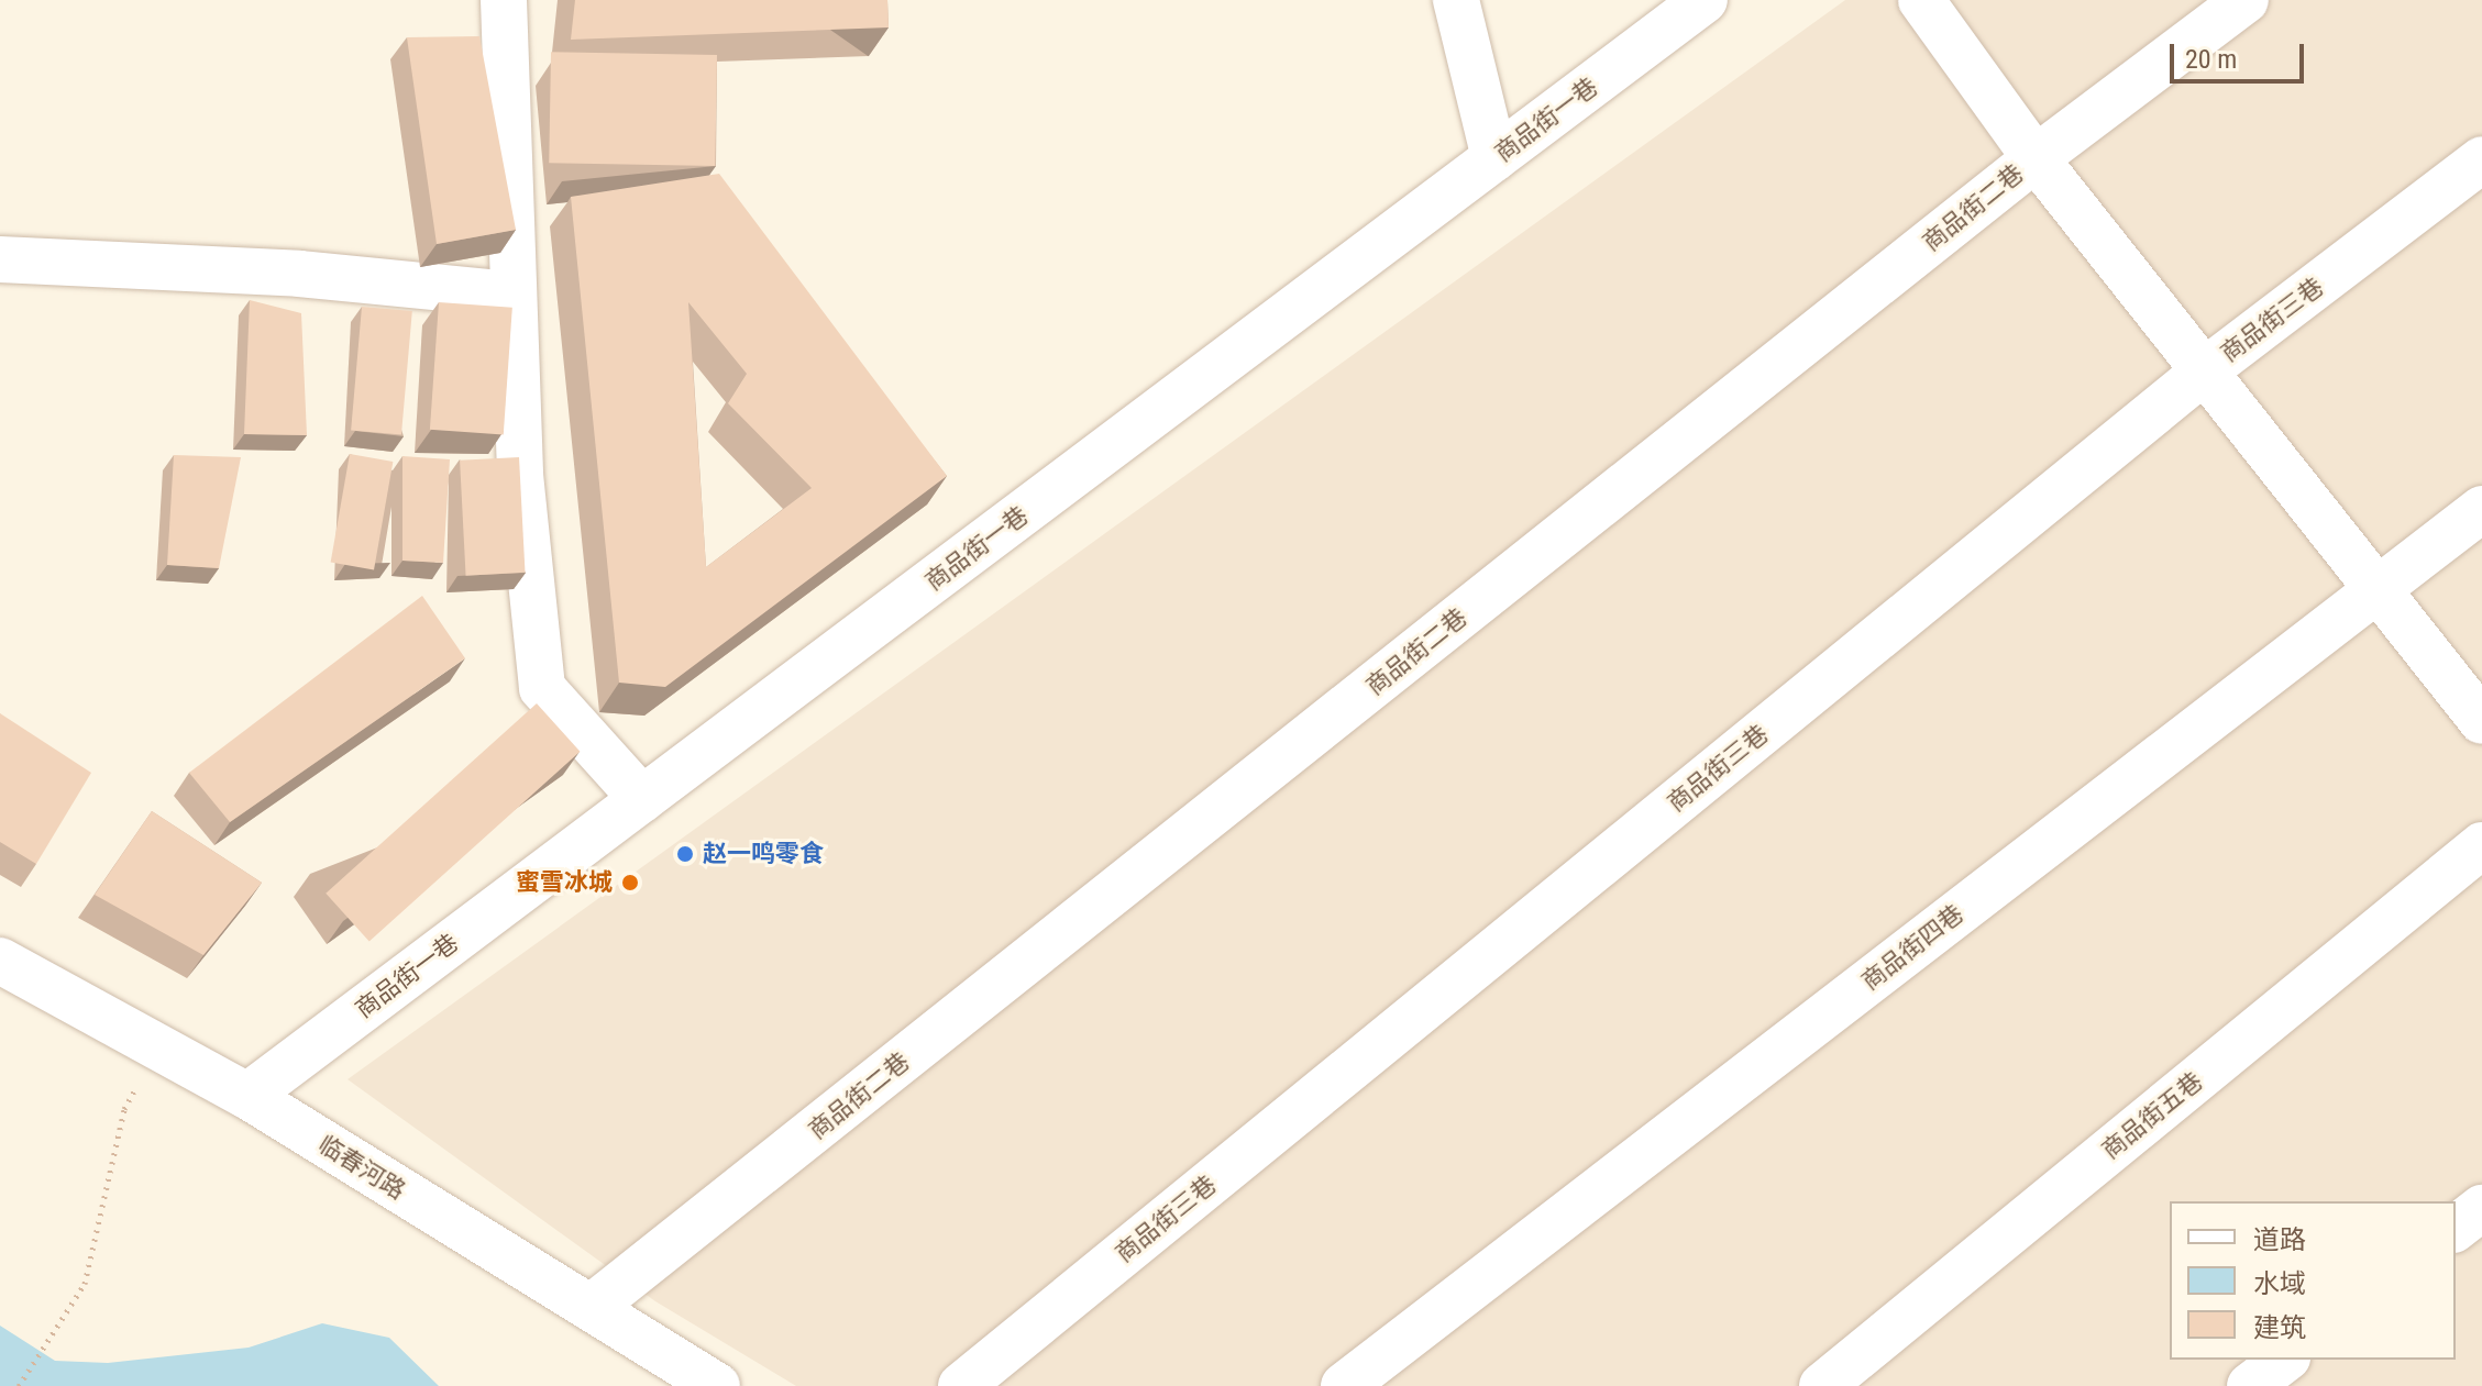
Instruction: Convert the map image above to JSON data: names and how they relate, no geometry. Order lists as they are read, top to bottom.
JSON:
{
  "streets": {
    "street": [
      "商品街一巷",
      "商品街二巷",
      "商品街三巷",
      "商品街四巷",
      "商品街五巷",
      "临春河路"
    ]
  },
  "crossings": [
    ["商品街一巷", "临春河路"],
    ["商品街二巷", "临春河路"]
  ],
  "places": ["赵一鸣零食", "蜜雪冰城"],
  "legend": ["道路", "水域", "建筑"],
  "scale_bar": "20 m"
}
